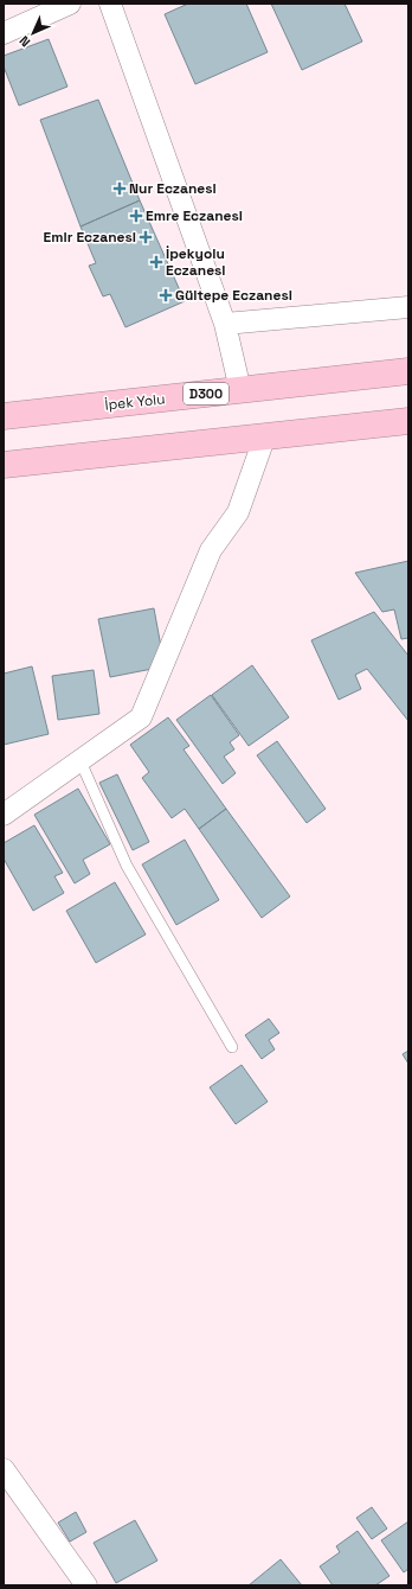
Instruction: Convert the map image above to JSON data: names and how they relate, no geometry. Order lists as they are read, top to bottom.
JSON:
{
  "streets": {
    "highway": ["D300", "İpek Yolu"]
  },
  "places": {
    "health": [
      "Nur Eczanesi",
      "Emre Eczanesi",
      "Emir Eczanesi",
      "İpekyolu Eczanesi",
      "Gültepe Eczanesi"
    ]
  },
  "north": "bottom left"
}
